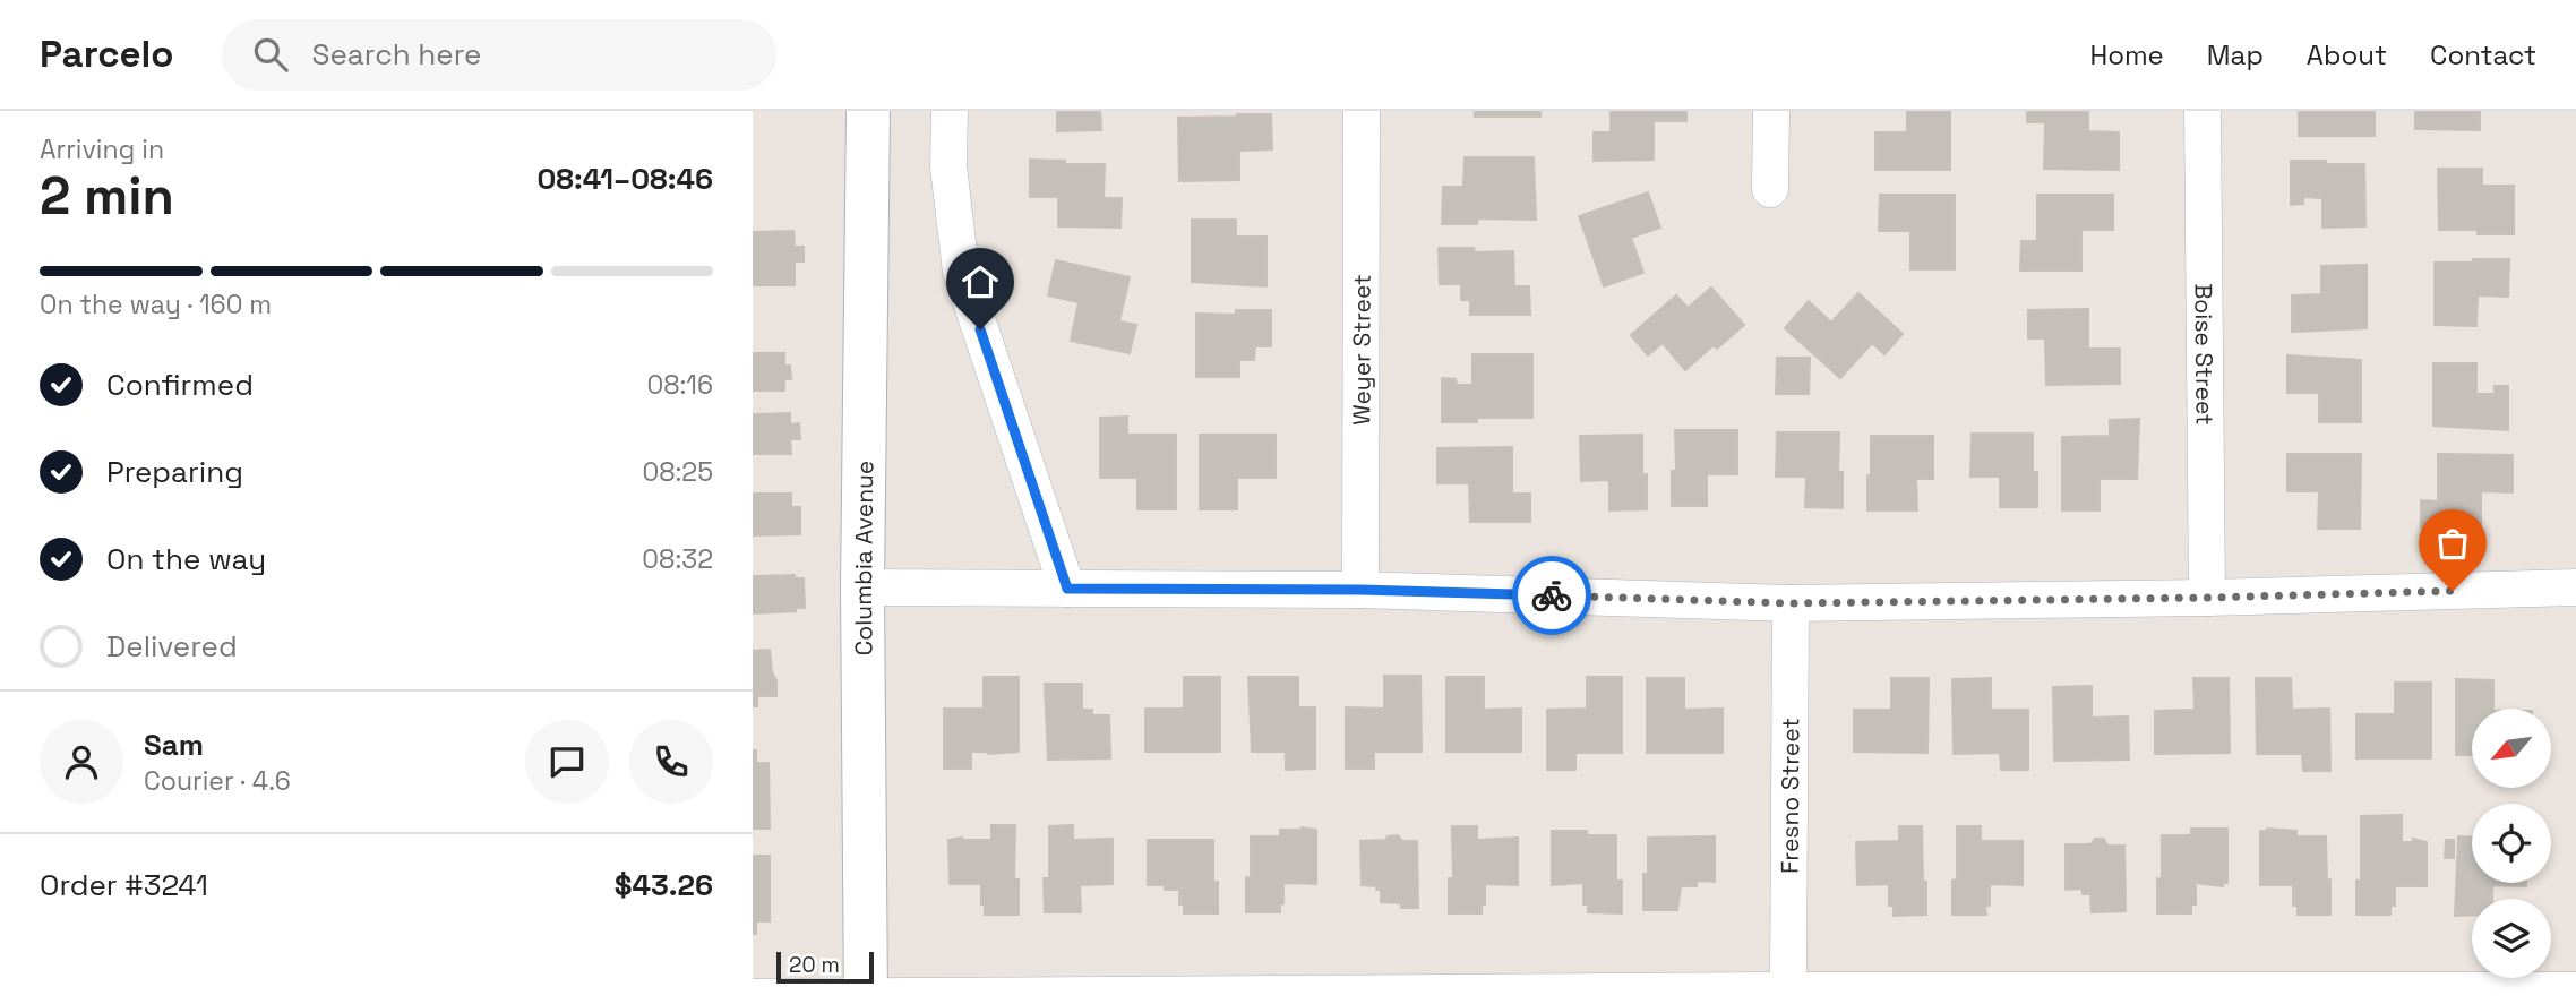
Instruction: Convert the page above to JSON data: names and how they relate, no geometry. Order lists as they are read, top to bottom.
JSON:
{
  "streets": {
    "street": [
      "Weyer Street",
      "Boise Street",
      "Columbia Avenue",
      "Fresno Street"
    ]
  },
  "scale_bar": "20 m",
  "north": "bottom left",
  "page": {
    "header": "Parcelo",
    "search": "Search here",
    "nav": [
      "Home",
      "Map",
      "About",
      "Contact"
    ],
    "heading": ["2 min", "Arriving in", "08:41–08:46"],
    "panel": [
      "Sam",
      "Courier · 4.6",
      "Order #3241",
      "$43.26"
    ],
    "bar": "On the way · 160 m",
    "list": [
      ["Confirmed", "08:16"],
      ["Preparing", "08:25"],
      ["On the way", "08:32"],
      "Delivered"
    ],
    "scale": "20 m"
  }
}
